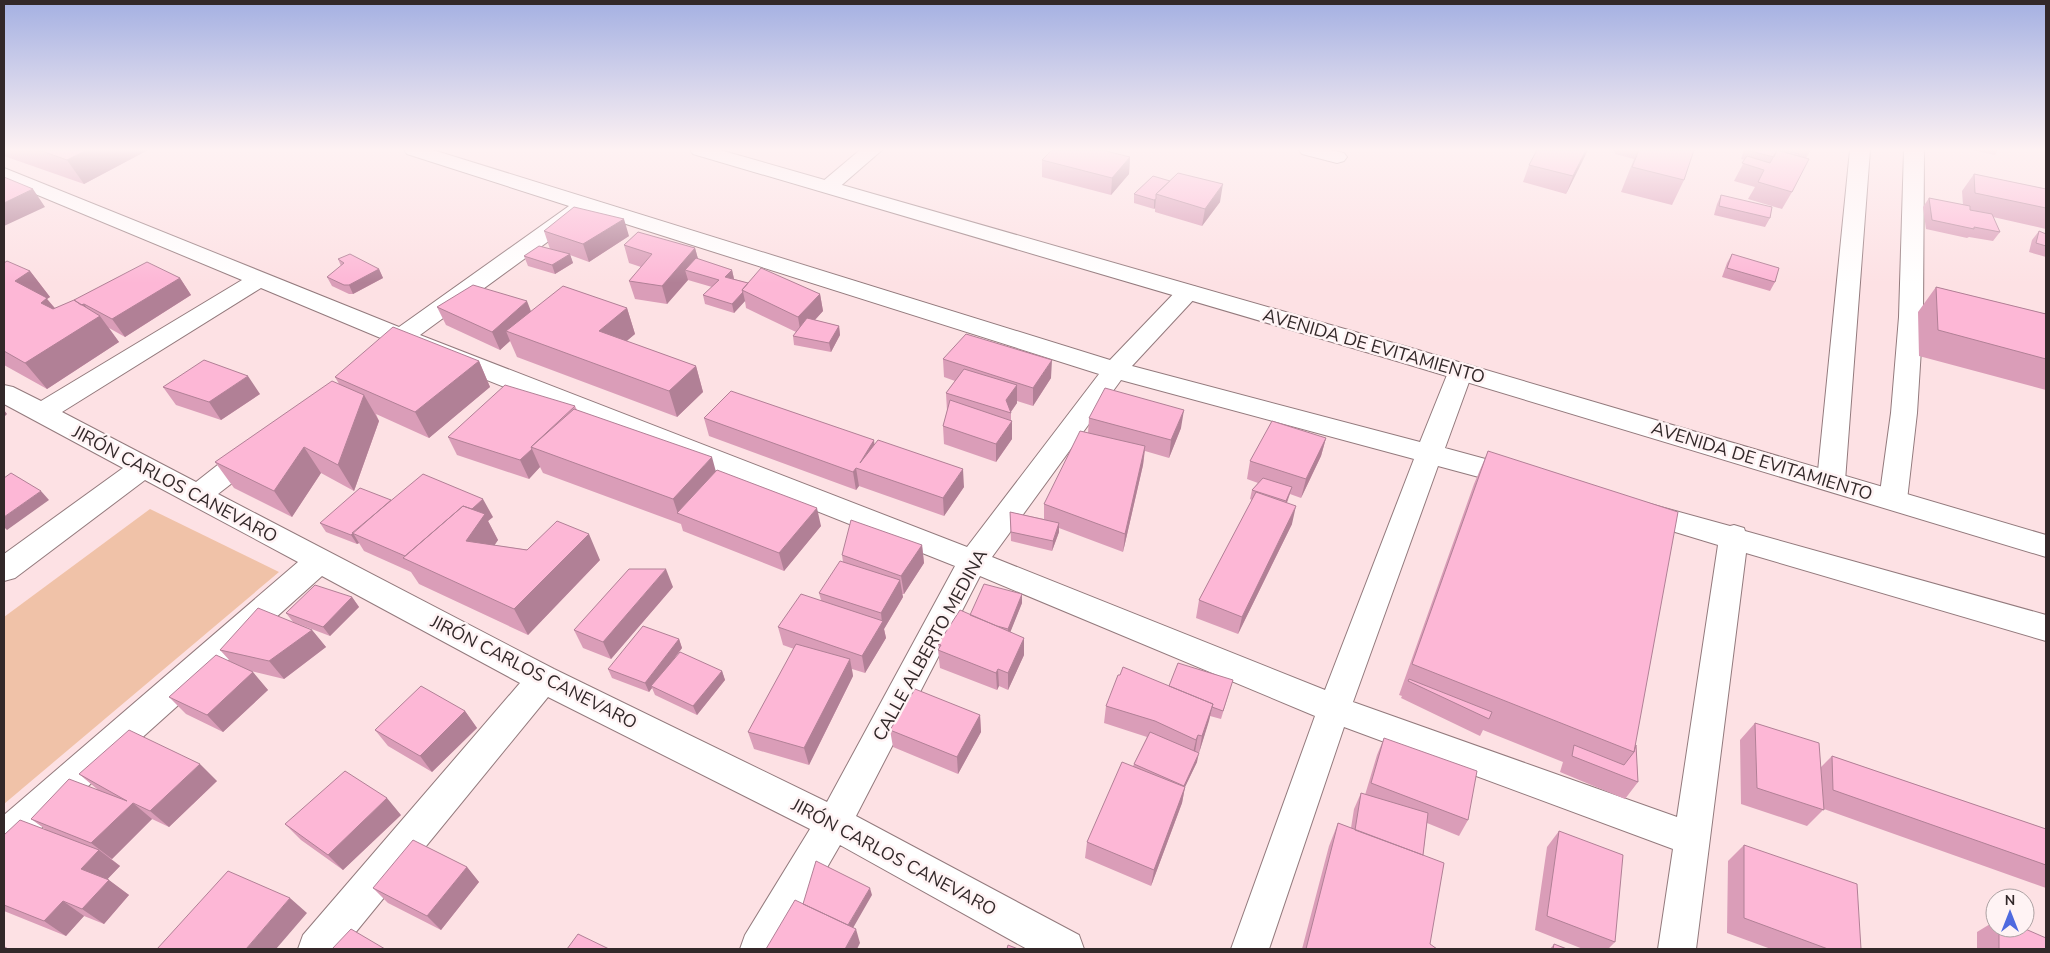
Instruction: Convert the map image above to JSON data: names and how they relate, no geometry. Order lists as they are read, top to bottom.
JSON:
{
  "streets": {
    "street": ["AVENIDA DE EVITAMIENTO", "JIRÓN CARLOS CANEVARO", "CALLE ALBERTO MEDINA"]
  },
  "crossings": [
    ["AVENIDA DE EVITAMIENTO", "CALLE ALBERTO MEDINA"],
    ["JIRÓN CARLOS CANEVARO", "CALLE ALBERTO MEDINA"]
  ],
  "north": "top"
}
